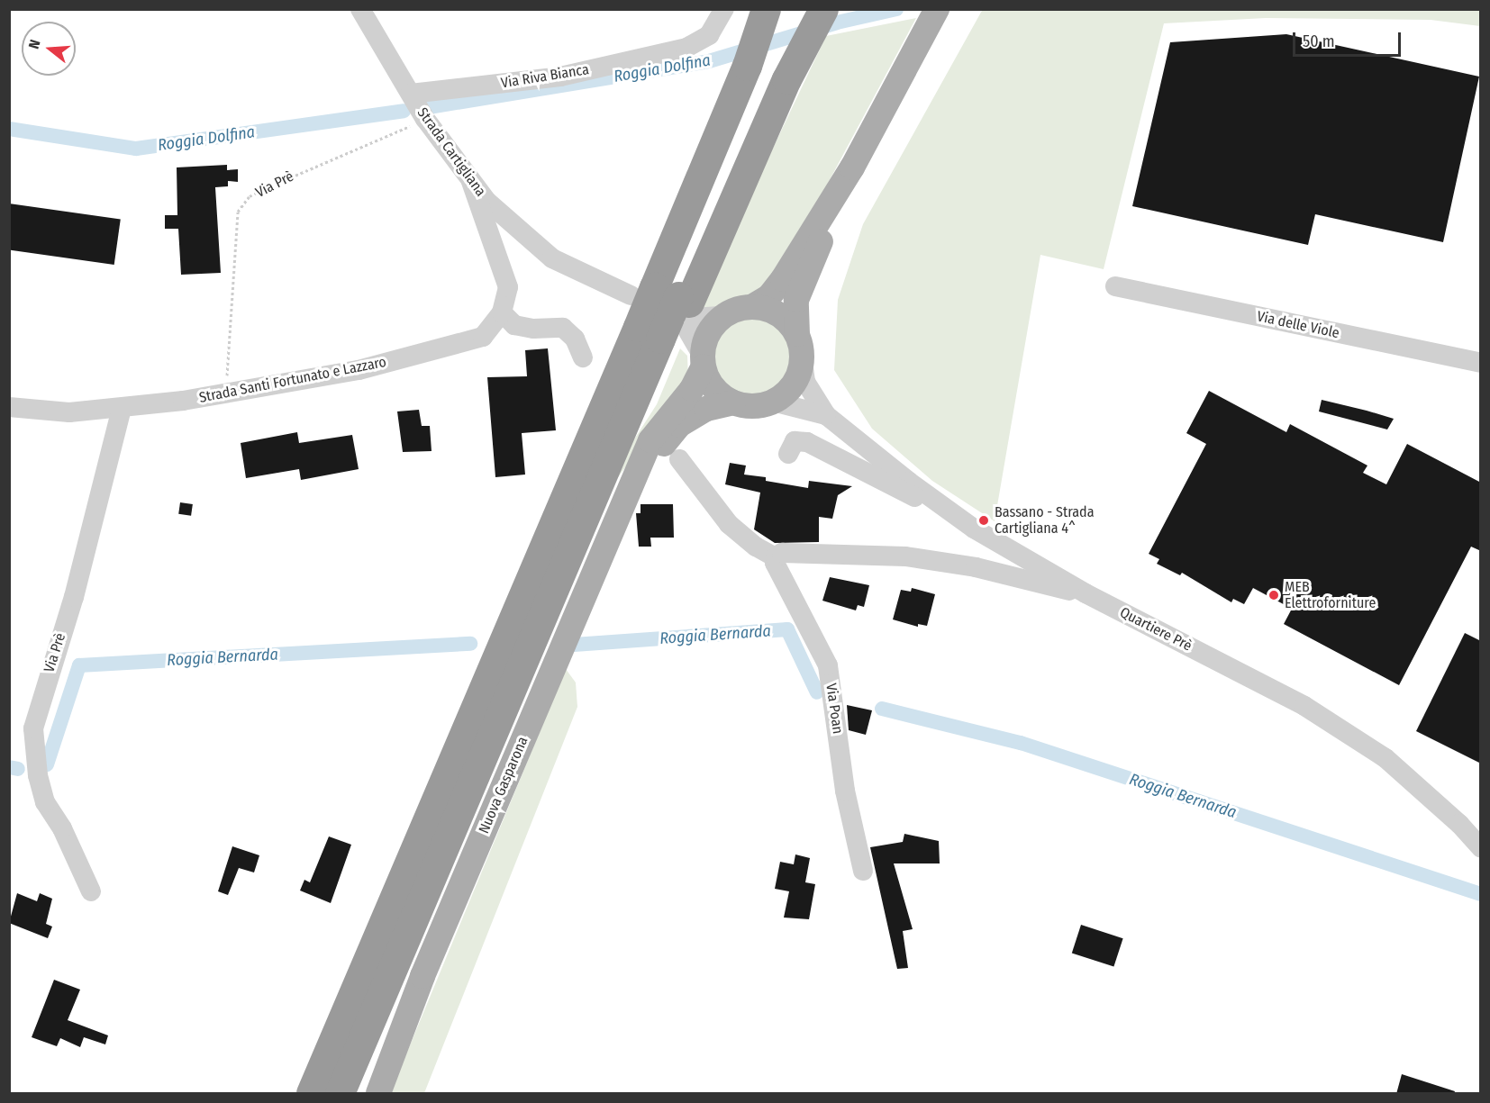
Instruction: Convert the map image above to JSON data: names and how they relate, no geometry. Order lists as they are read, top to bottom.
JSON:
{
  "streets": {
    "main road": ["Nuova Gasparona"],
    "street": [
      "Via Riva Bianca",
      "Strada Cartigliana",
      "Via Prè",
      "Via delle Viole",
      "Strada Santi Fortunato e Lazzaro",
      "Quartiere Prè",
      "Via Poan"
    ]
  },
  "crossings": [
    ["Via Riva Bianca", "Strada Cartigliana"],
    ["Strada Cartigliana", "Via Prè"],
    ["Strada Cartigliana", "Strada Santi Fortunato e Lazzaro"],
    ["Strada Cartigliana", "Quartiere Prè"],
    ["Strada Cartigliana", "Nuova Gasparona"],
    ["Via Prè", "Strada Santi Fortunato e Lazzaro"],
    ["Quartiere Prè", "Nuova Gasparona"]
  ],
  "water": ["Roggia Dolfina", "Roggia Bernarda"],
  "places": ["Bassano - Strada Cartigliana 4^", "MEB Elettroforniture"],
  "scale_bar": "50 m",
  "north": "left"
}
